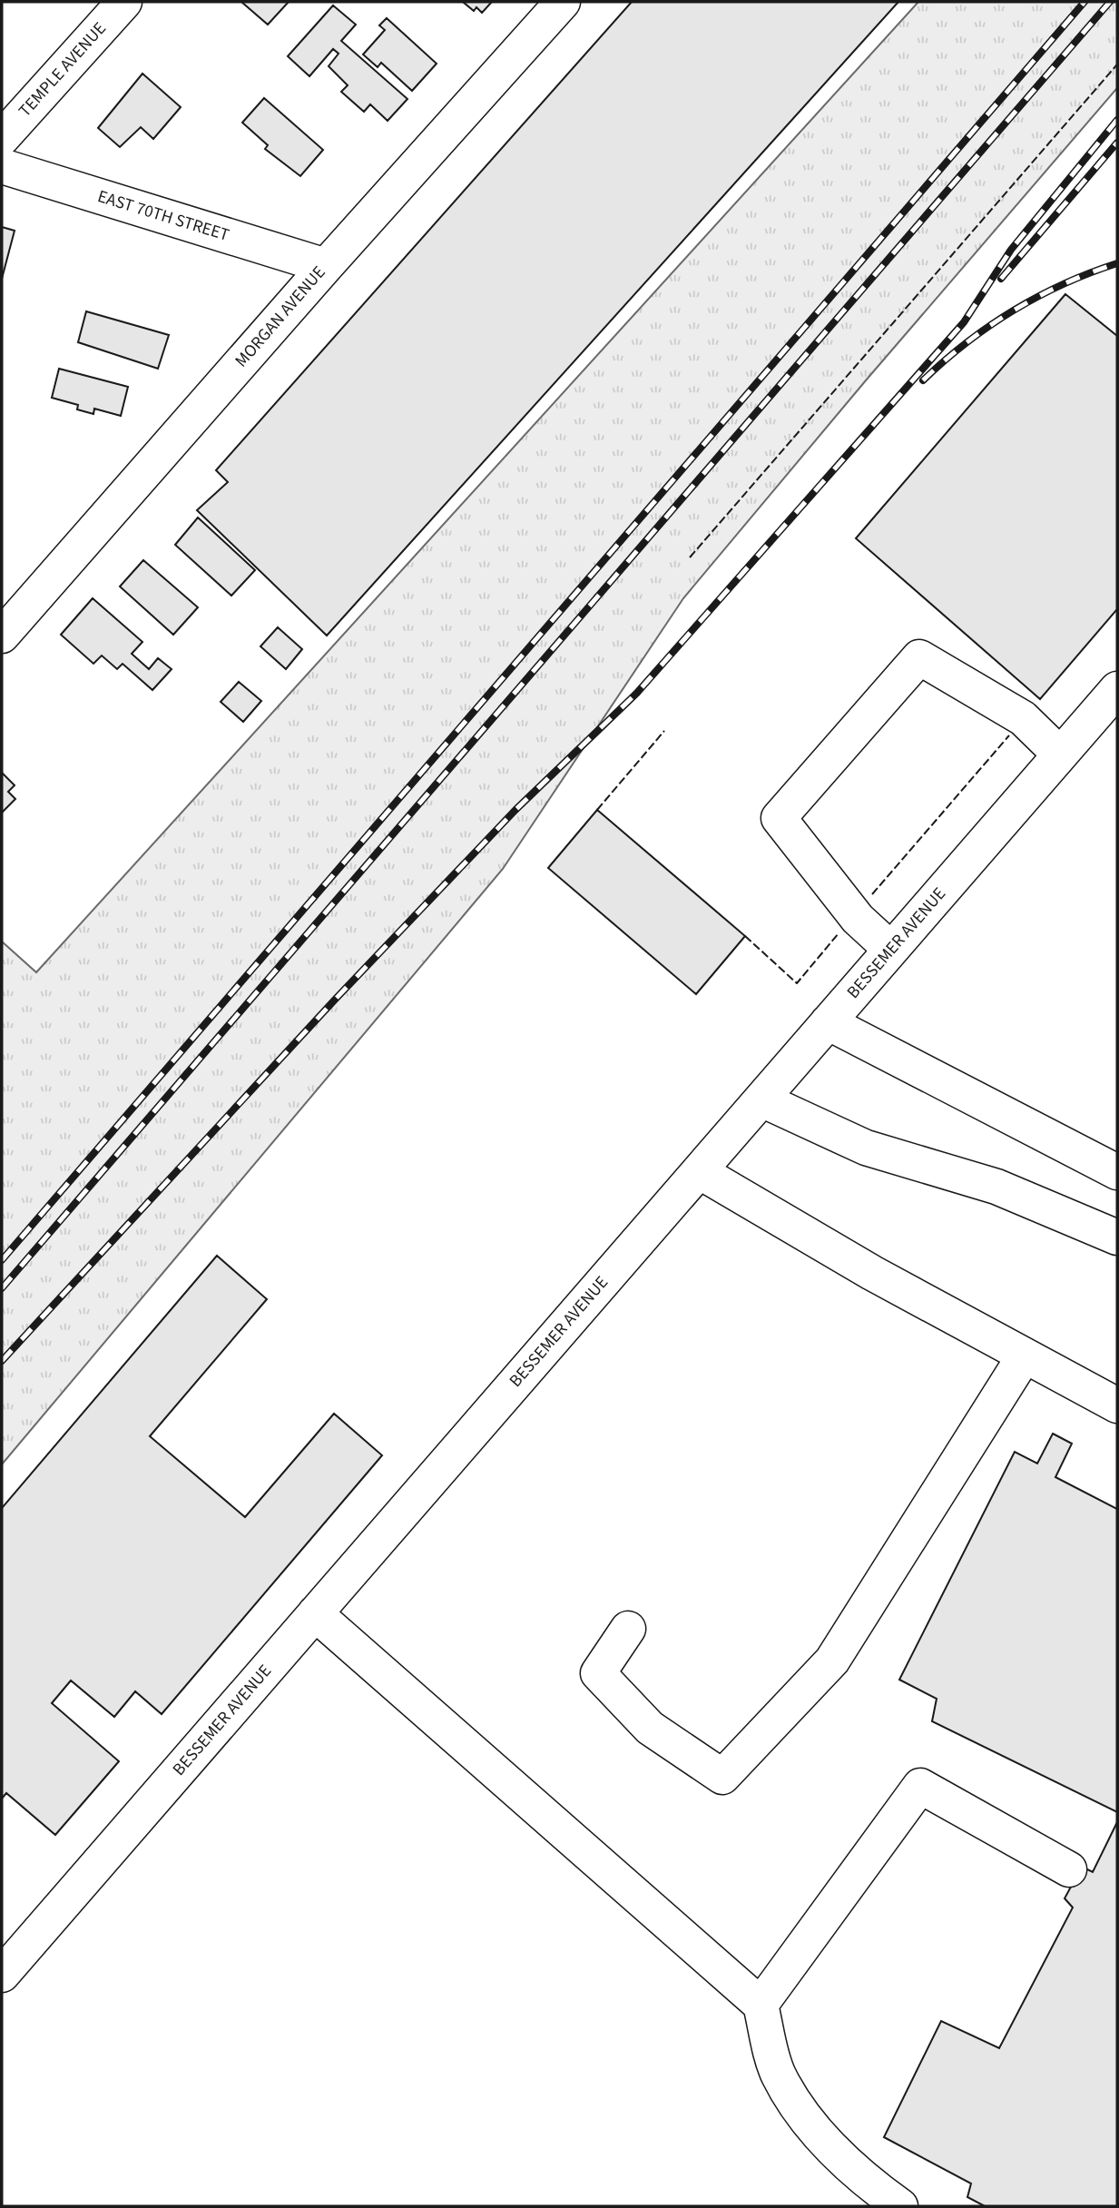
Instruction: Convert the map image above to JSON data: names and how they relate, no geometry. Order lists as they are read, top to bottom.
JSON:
{
  "streets": {
    "street": [
      "TEMPLE AVENUE",
      "EAST 70TH STREET",
      "MORGAN AVENUE",
      "BESSEMER AVENUE"
    ]
  },
  "crossings": [
    ["EAST 70TH STREET", "MORGAN AVENUE"]
  ]
}
